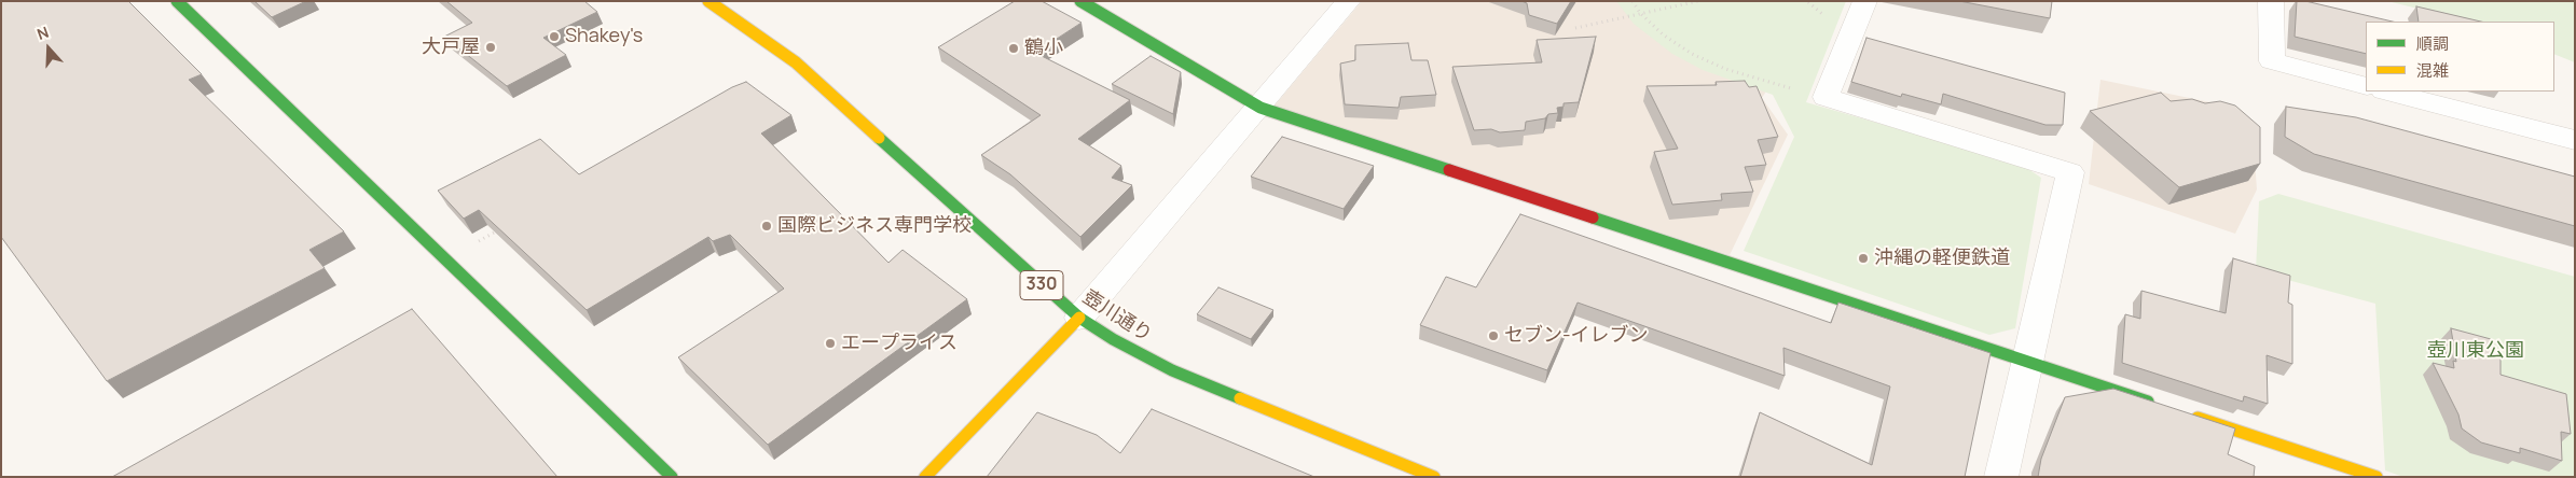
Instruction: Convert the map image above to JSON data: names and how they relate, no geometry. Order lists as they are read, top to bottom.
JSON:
{
  "streets": {
    "main road": ["330", "壺川通り"]
  },
  "parks": ["壺川東公園"],
  "places": [
    "Shakey's",
    "大戸屋",
    "鶴小",
    "国際ビジネス専門学校",
    "沖縄の軽便鉄道",
    "セブン-イレブン",
    "エープライス"
  ],
  "legend": ["順調", "混雑"],
  "north": "top"
}
